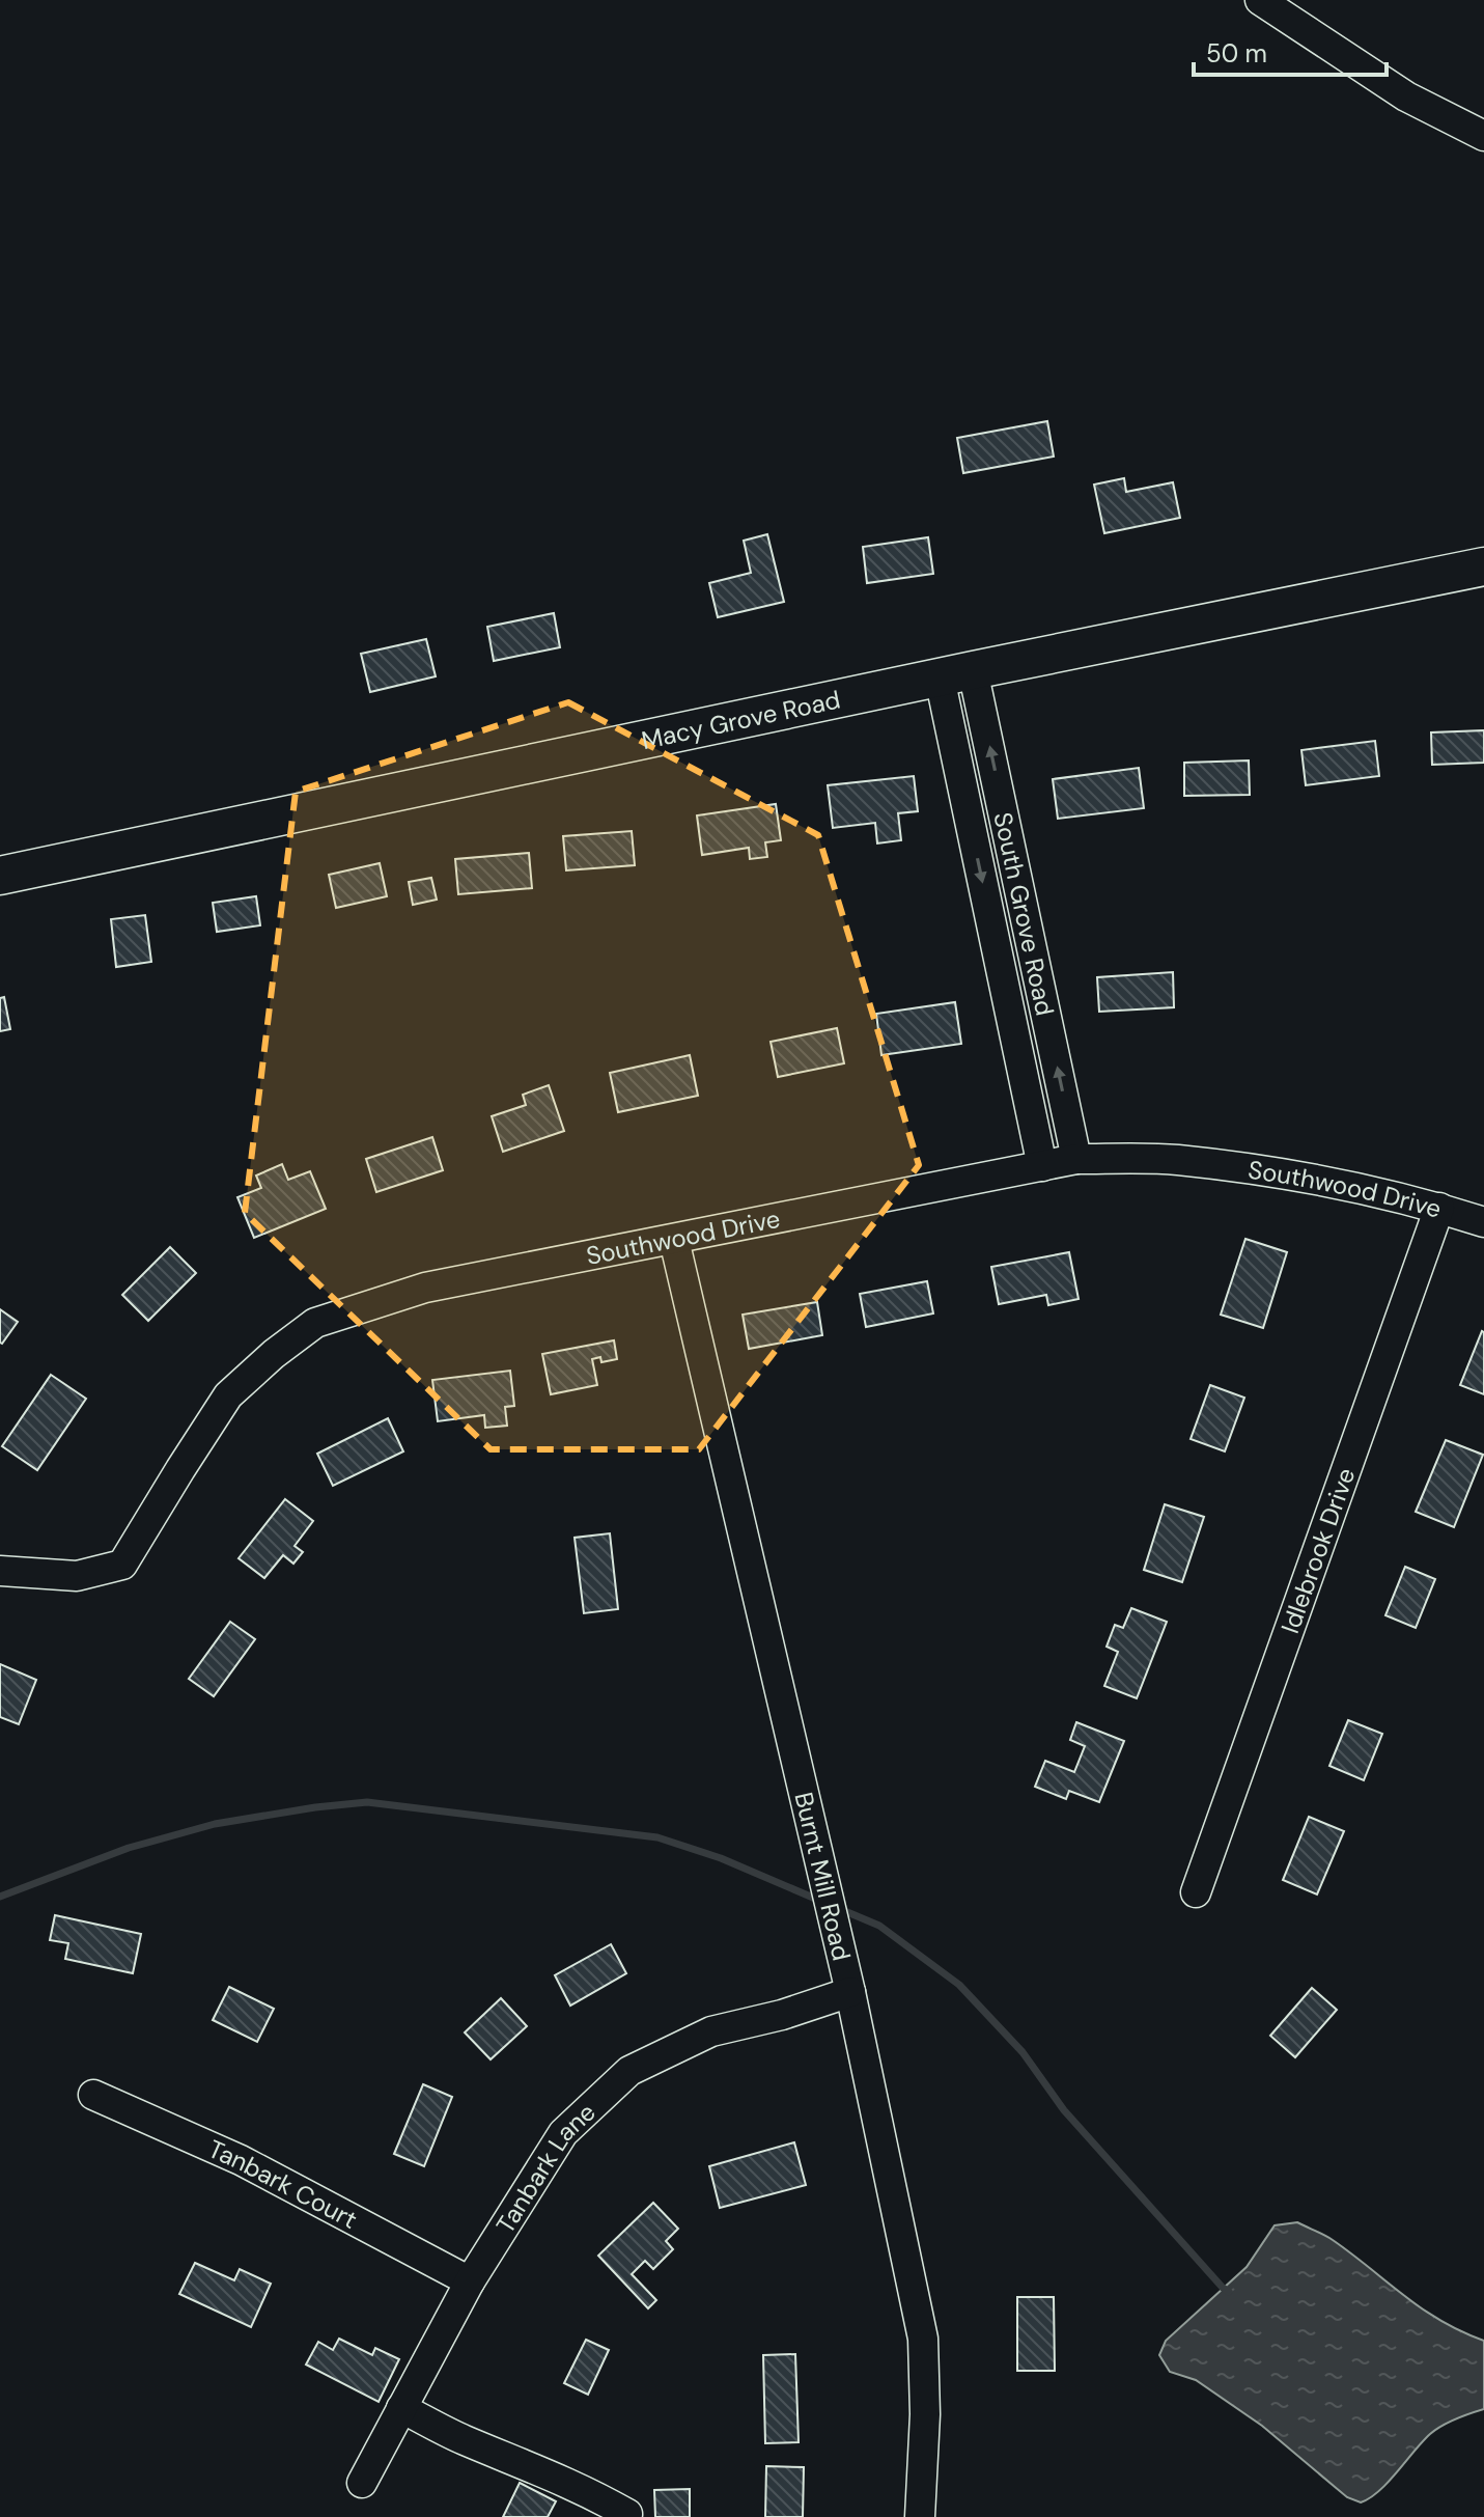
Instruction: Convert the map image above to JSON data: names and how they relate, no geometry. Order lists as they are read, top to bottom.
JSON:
{
  "streets": {
    "main road": ["Macy Grove Road"],
    "street": [
      "South Grove Road",
      "Southwood Drive",
      "Idlebrook Drive",
      "Burnt Mill Road",
      "Tanbark Lane",
      "Tanbark Court"
    ]
  },
  "crossings": [
    ["Macy Grove Road", "South Grove Road"],
    ["South Grove Road", "Southwood Drive"],
    ["Southwood Drive", "Idlebrook Drive"],
    ["Southwood Drive", "Burnt Mill Road"],
    ["Burnt Mill Road", "Tanbark Lane"],
    ["Tanbark Lane", "Tanbark Court"]
  ],
  "scale_bar": "50 m"
}
